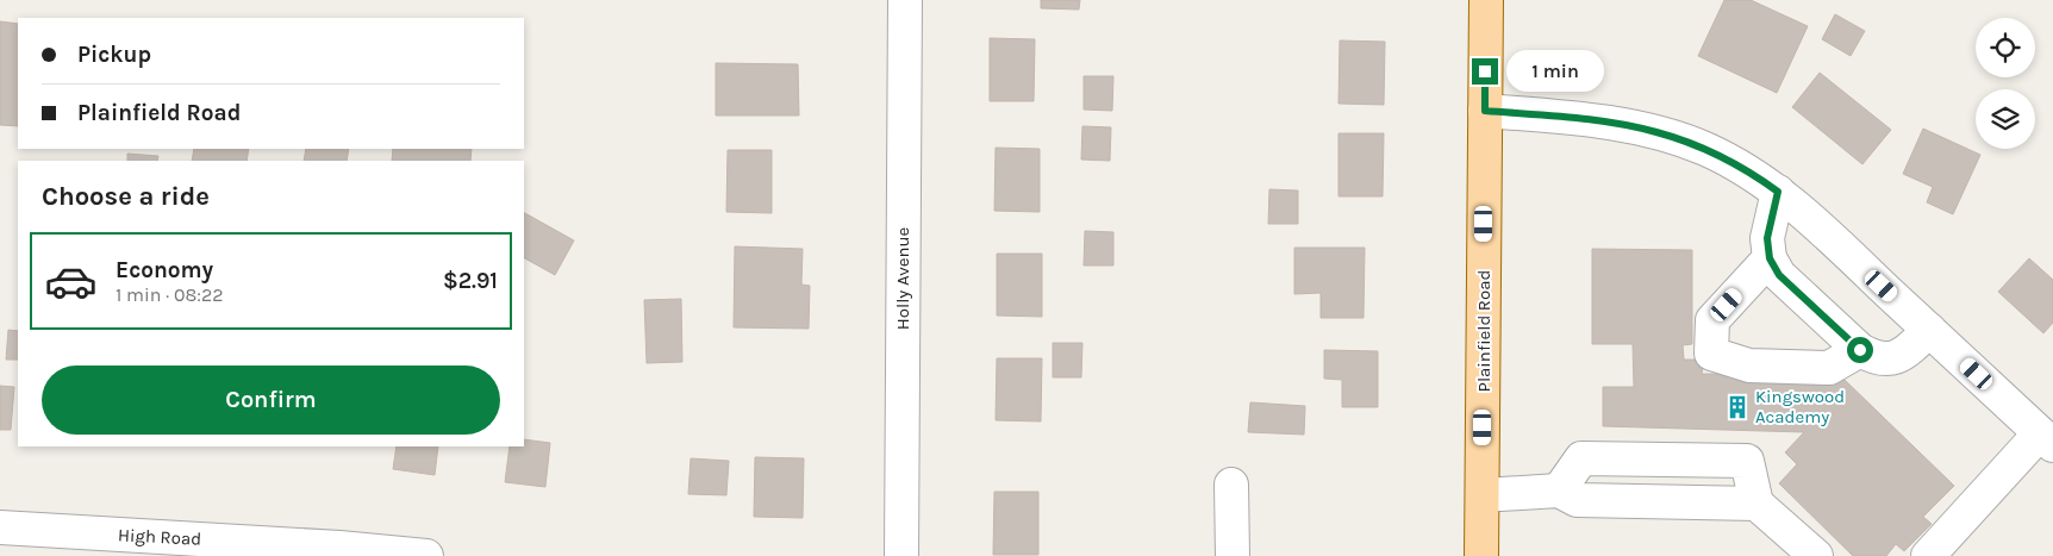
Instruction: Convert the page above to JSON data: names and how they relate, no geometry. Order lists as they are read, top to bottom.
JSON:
{
  "streets": {
    "main road": ["Plainfield Road"],
    "street": ["Holly Avenue", "High Road"]
  },
  "places": {
    "building": ["Kingswood Academy"]
  },
  "page": {
    "banner": ["Pickup", "Plainfield Road"],
    "bubble": "1 min",
    "heading": "Choose a ride",
    "list": [
      {
        "name": "Economy",
        "note": "1 min · 08:22",
        "value": "$2.91"
      }
    ],
    "buttons": "Confirm"
  }
}
